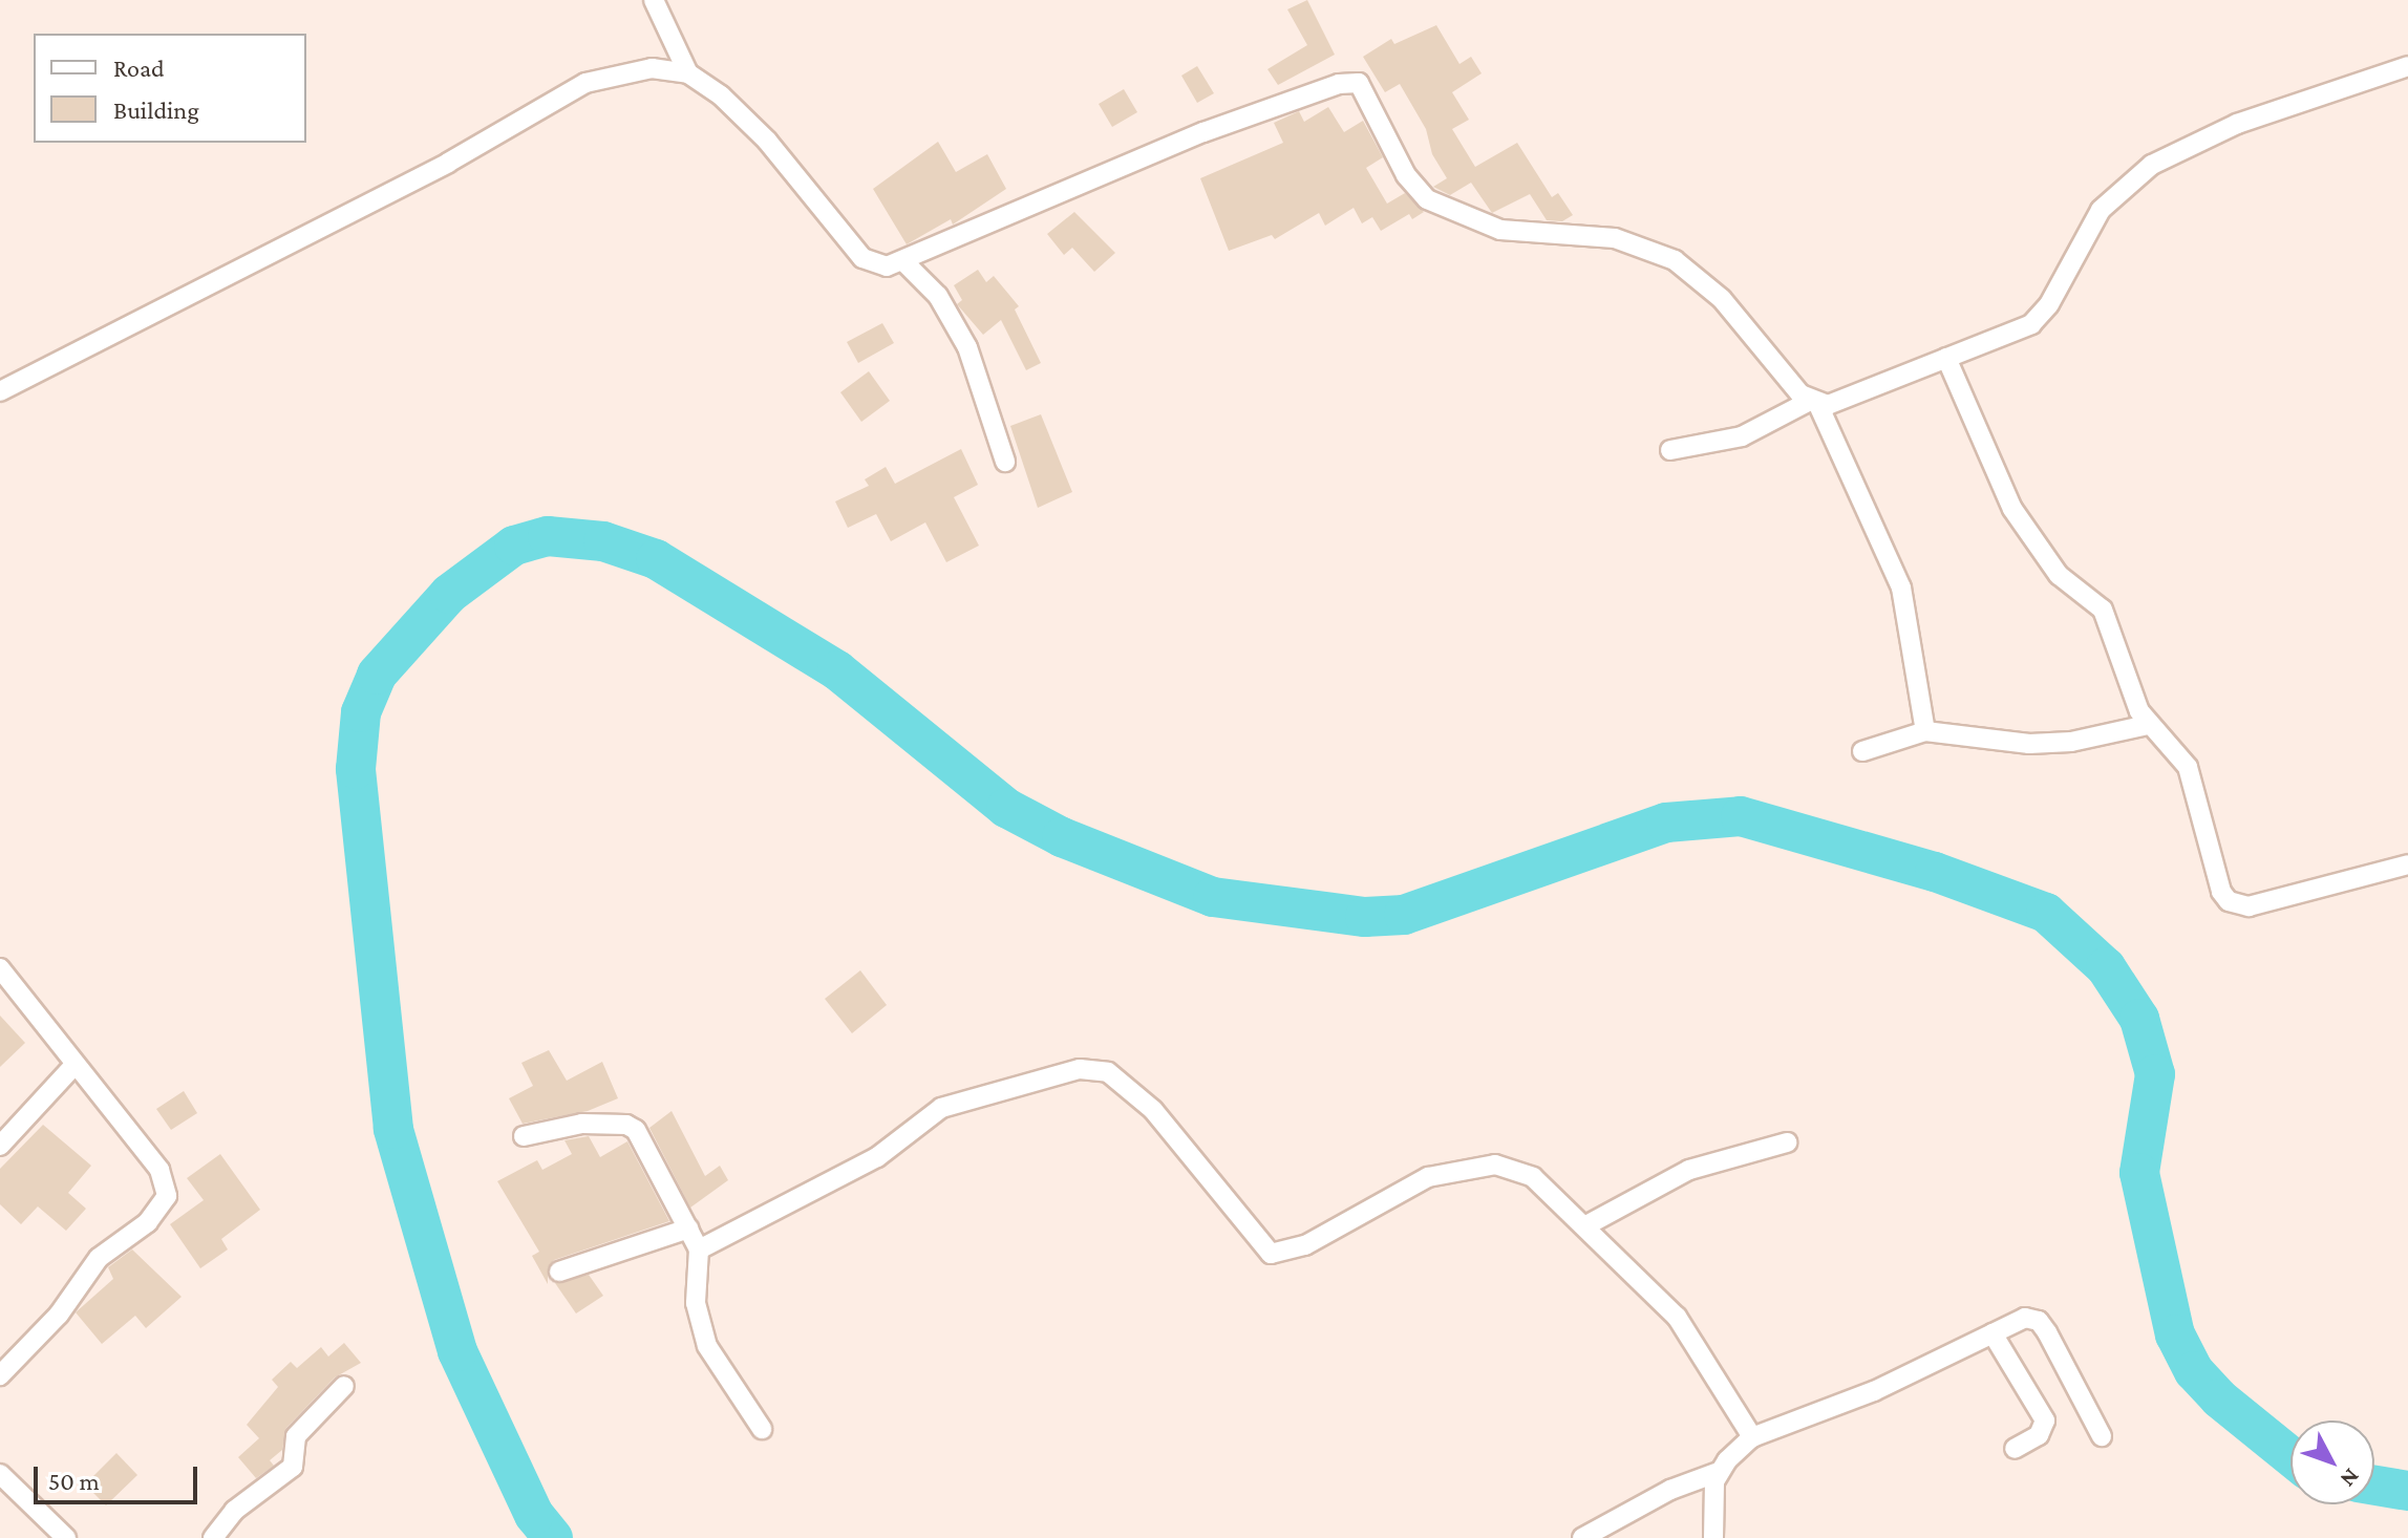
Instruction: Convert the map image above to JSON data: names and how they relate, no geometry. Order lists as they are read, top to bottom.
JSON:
{
  "legend": ["Road", "Building"],
  "scale_bar": "50 m",
  "north": "bottom right"
}
